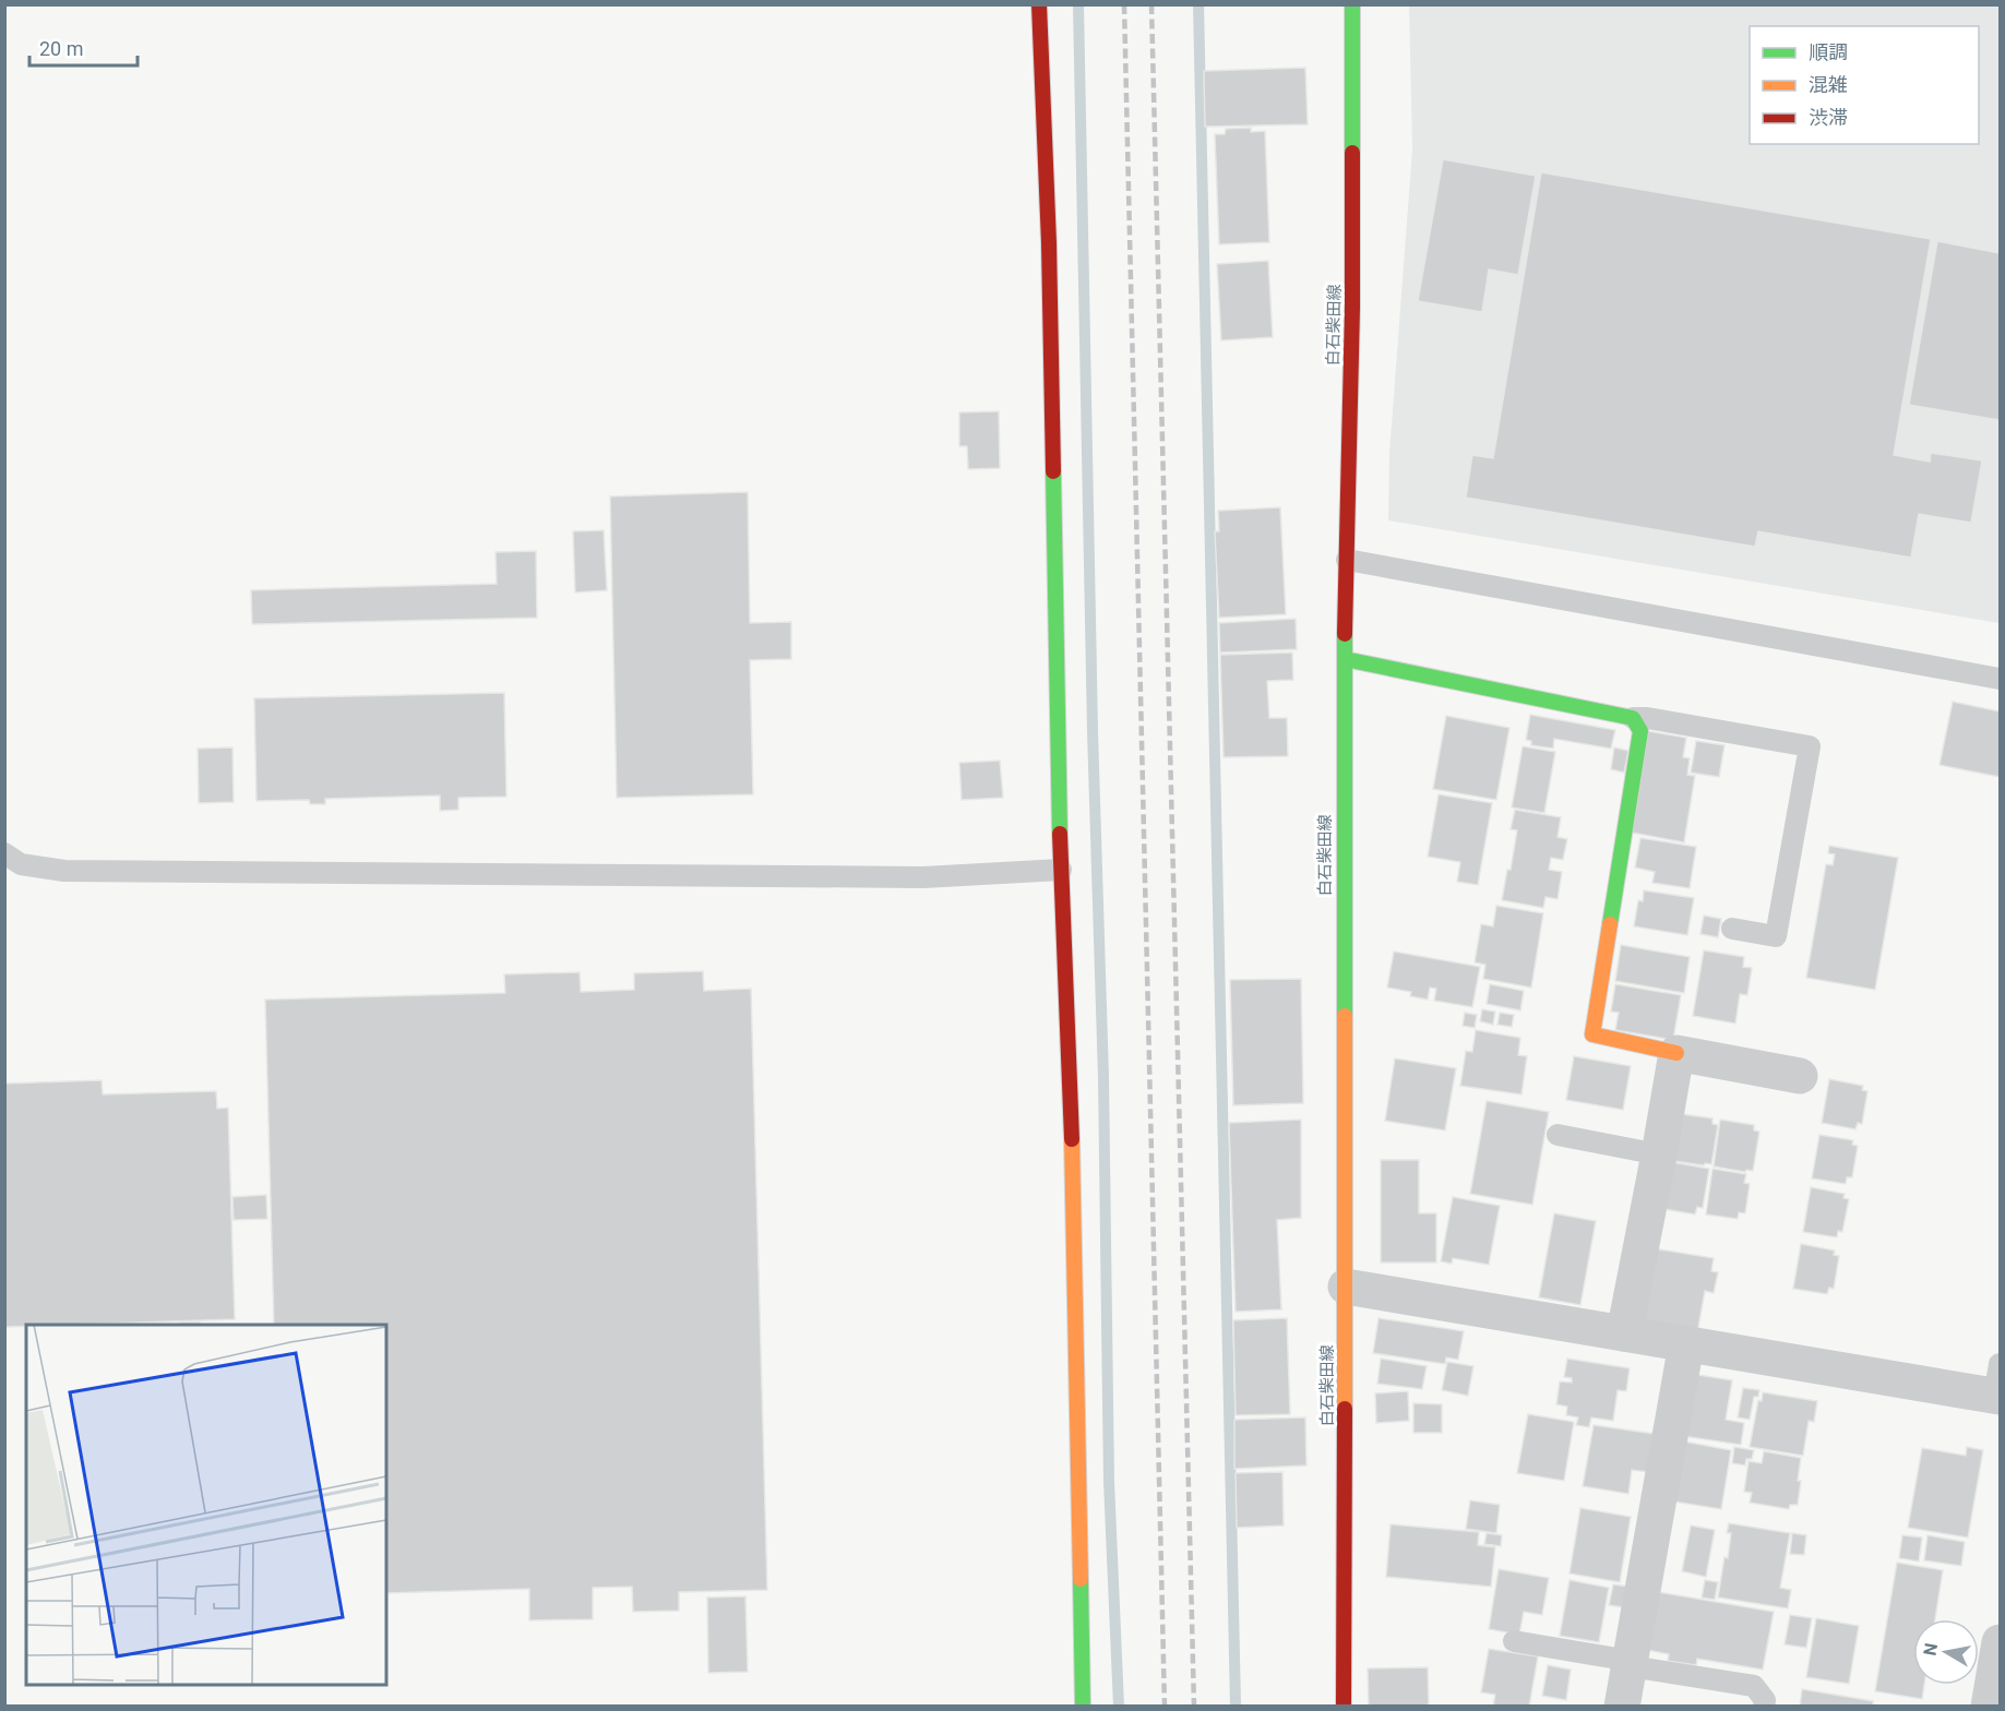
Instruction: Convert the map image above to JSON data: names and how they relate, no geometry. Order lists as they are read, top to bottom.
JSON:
{
  "streets": {
    "street": ["白石柴田線"]
  },
  "legend": ["順調", "混雑", "渋滞"],
  "scale_bar": "20 m",
  "north": "left"
}
